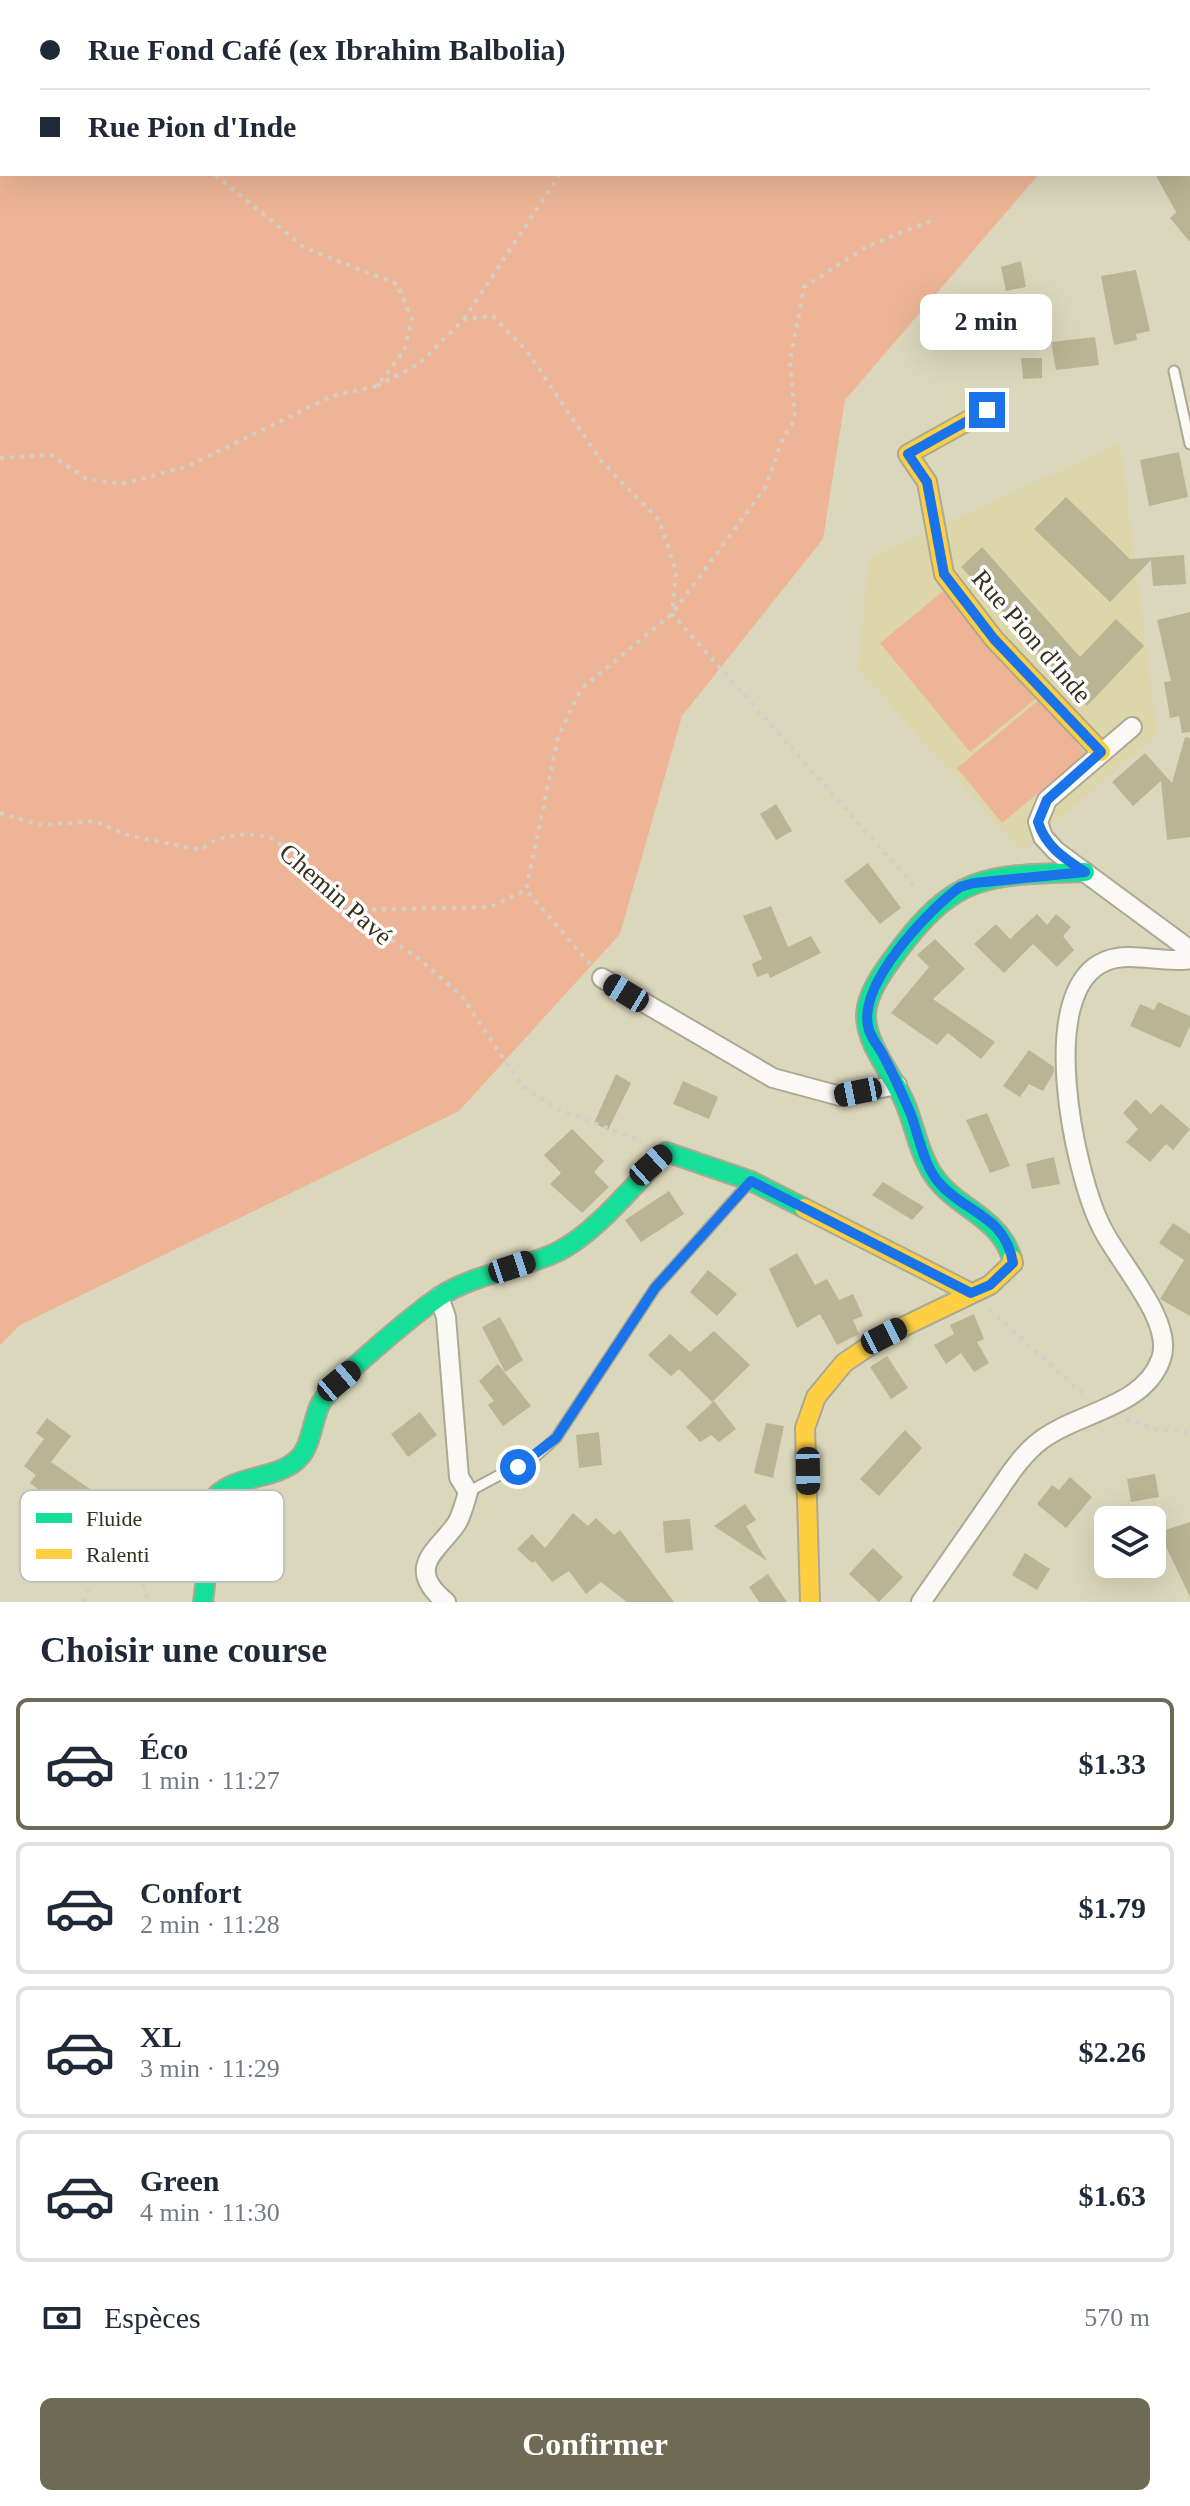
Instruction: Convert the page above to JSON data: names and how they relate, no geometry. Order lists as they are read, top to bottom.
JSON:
{
  "streets": {
    "street": ["Rue Pion d'Inde"],
    "path": ["Chemin Pavé"]
  },
  "legend": ["Fluide", "Ralenti"],
  "page": {
    "banner": ["Rue Fond Café (ex Ibrahim Balbolia)", "Rue Pion d'Inde"],
    "bubble": "2 min",
    "heading": "Choisir une course",
    "list": [
      {
        "name": "Éco",
        "note": "1 min · 11:27",
        "value": "$1.33"
      },
      {
        "name": "Confort",
        "note": "2 min · 11:28",
        "value": "$1.79"
      },
      {
        "name": "XL",
        "note": "3 min · 11:29",
        "value": "$2.26"
      },
      {
        "name": "Green",
        "note": "4 min · 11:30",
        "value": "$1.63"
      }
    ],
    "pay": ["Espèces", "570 m"],
    "buttons": "Confirmer"
  }
}
